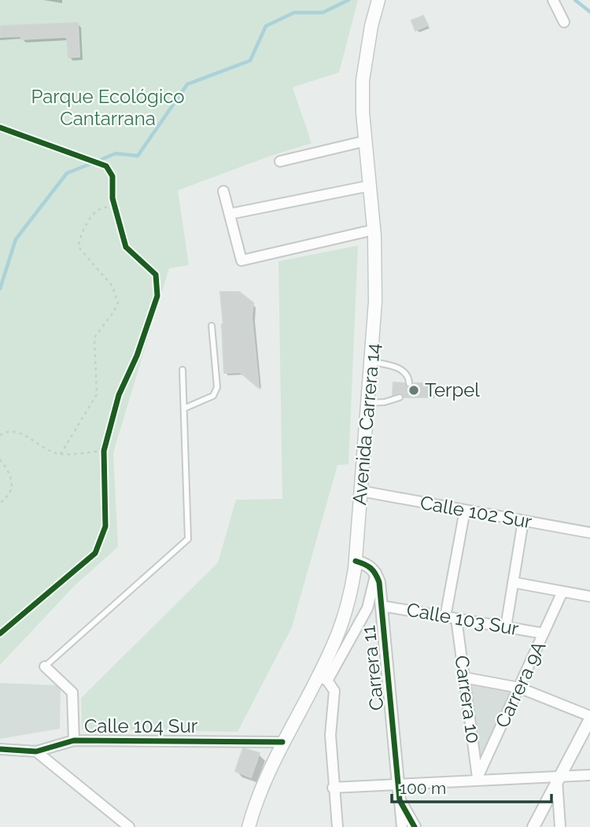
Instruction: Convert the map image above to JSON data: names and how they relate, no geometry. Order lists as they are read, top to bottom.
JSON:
{
  "streets": {
    "main road": ["Avenida Carrera 14"],
    "street": [
      "Calle 102 Sur",
      "Calle 103 Sur",
      "Carrera 11",
      "Carrera 9A",
      "Carrera 10",
      "Calle 104 Sur"
    ]
  },
  "crossings": [
    ["Avenida Carrera 14", "Calle 102 Sur"],
    ["Avenida Carrera 14", "Calle 104 Sur"],
    ["Calle 103 Sur", "Carrera 11"],
    ["Calle 103 Sur", "Carrera 9A"],
    ["Calle 103 Sur", "Carrera 10"],
    ["Carrera 9A", "Carrera 10"]
  ],
  "parks": ["Parque Ecológico Cantarrana"],
  "places": ["Terpel"],
  "scale_bar": "100 m"
}
